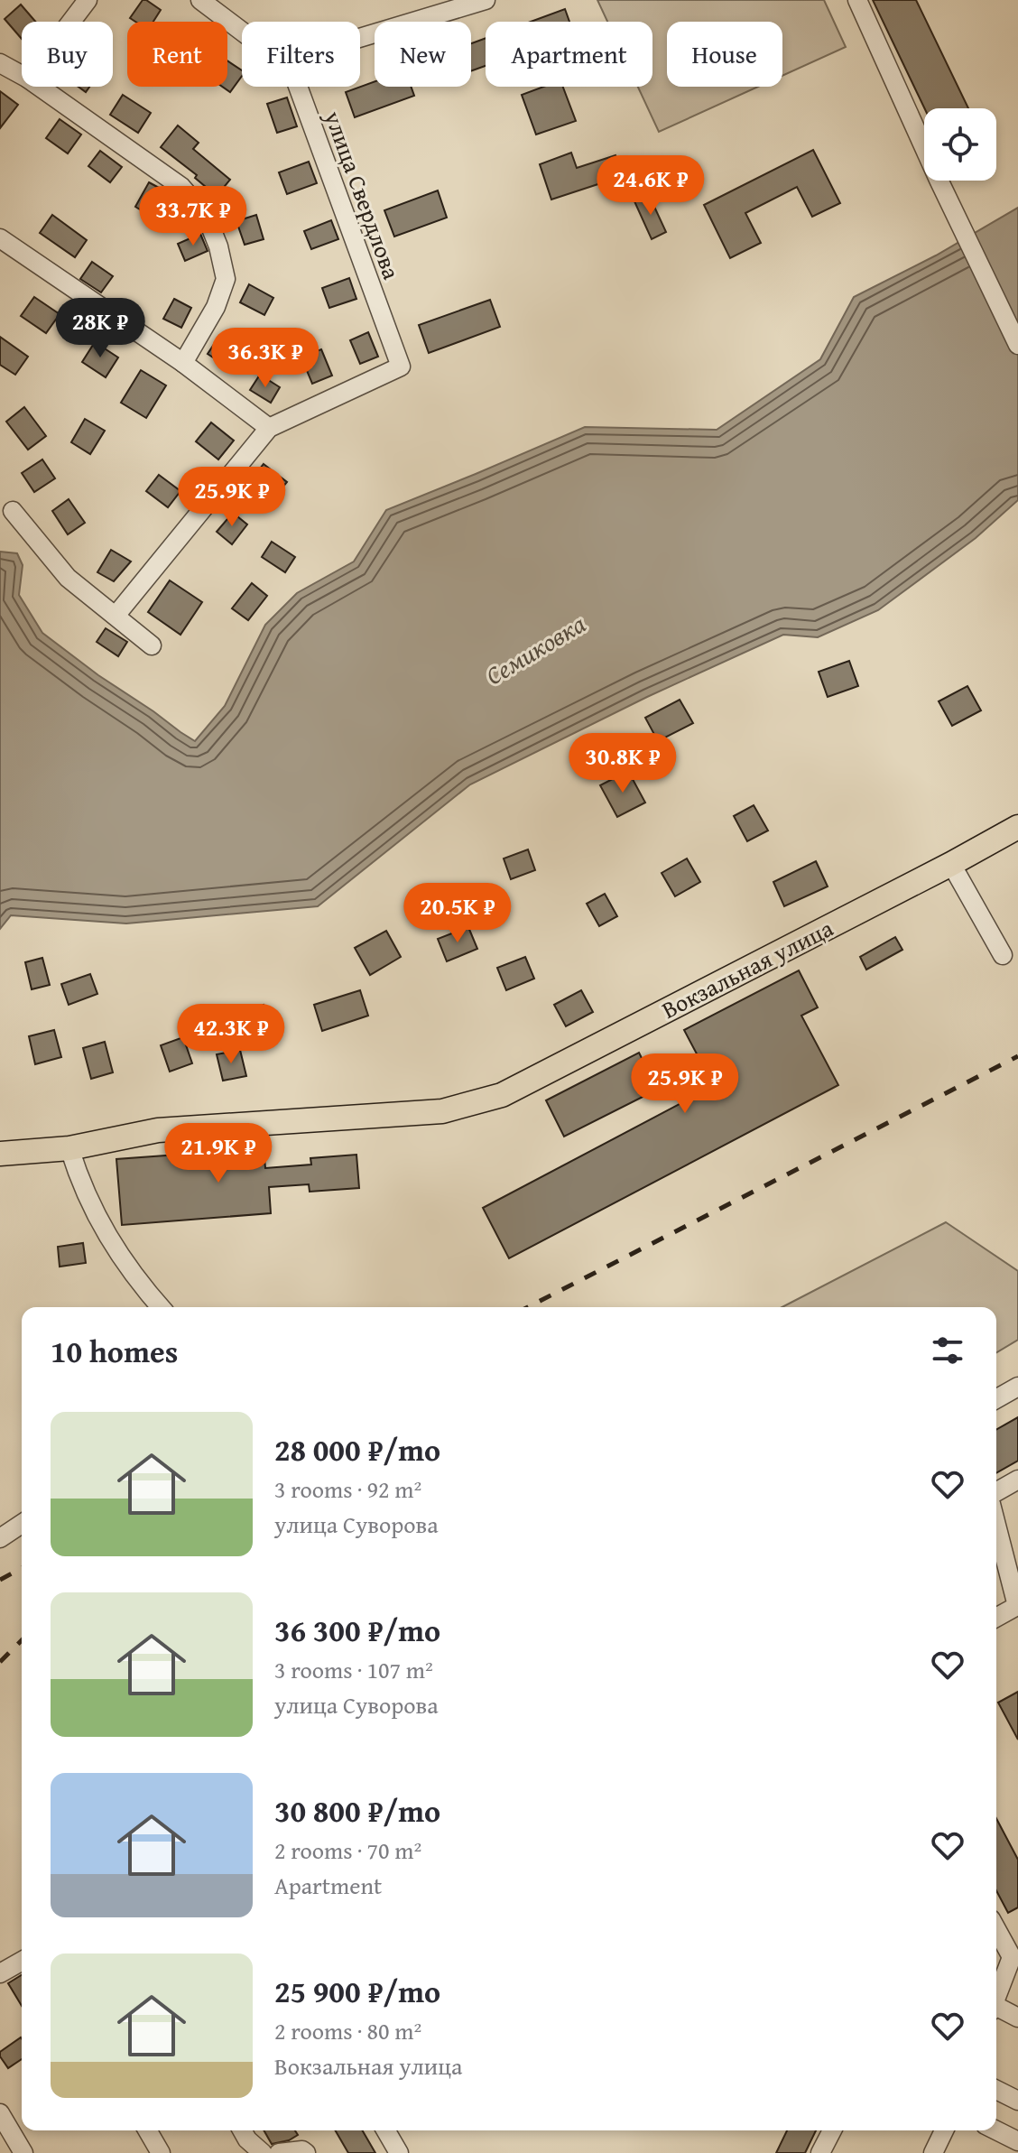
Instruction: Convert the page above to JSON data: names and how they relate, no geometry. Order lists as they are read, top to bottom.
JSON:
{
  "streets": {
    "main road": ["Вокзальная улица"],
    "street": ["улица Свердлова"]
  },
  "water": ["Семиковка"],
  "page": {
    "chip": [
      "Buy",
      "Rent",
      "Filters",
      "New",
      "Apartment",
      "House"
    ],
    "price": [
      "24.6K ₽",
      "33.7K ₽",
      "28K ₽",
      "36.3K ₽",
      "25.9K ₽",
      "30.8K ₽",
      "20.5K ₽",
      "42.3K ₽",
      "25.9K ₽",
      "21.9K ₽"
    ],
    "heading": "10 homes",
    "list": [
      {
        "name": "28 000 ₽/mo",
        "note": "3 rooms · 92 m² · улица Суворова"
      },
      {
        "name": "36 300 ₽/mo",
        "note": "3 rooms · 107 m² · улица Суворова"
      },
      {
        "name": "30 800 ₽/mo",
        "note": "2 rooms · 70 m² · Apartment"
      },
      {
        "name": "25 900 ₽/mo",
        "note": "2 rooms · 80 m² · Вокзальная улица"
      }
    ]
  }
}
